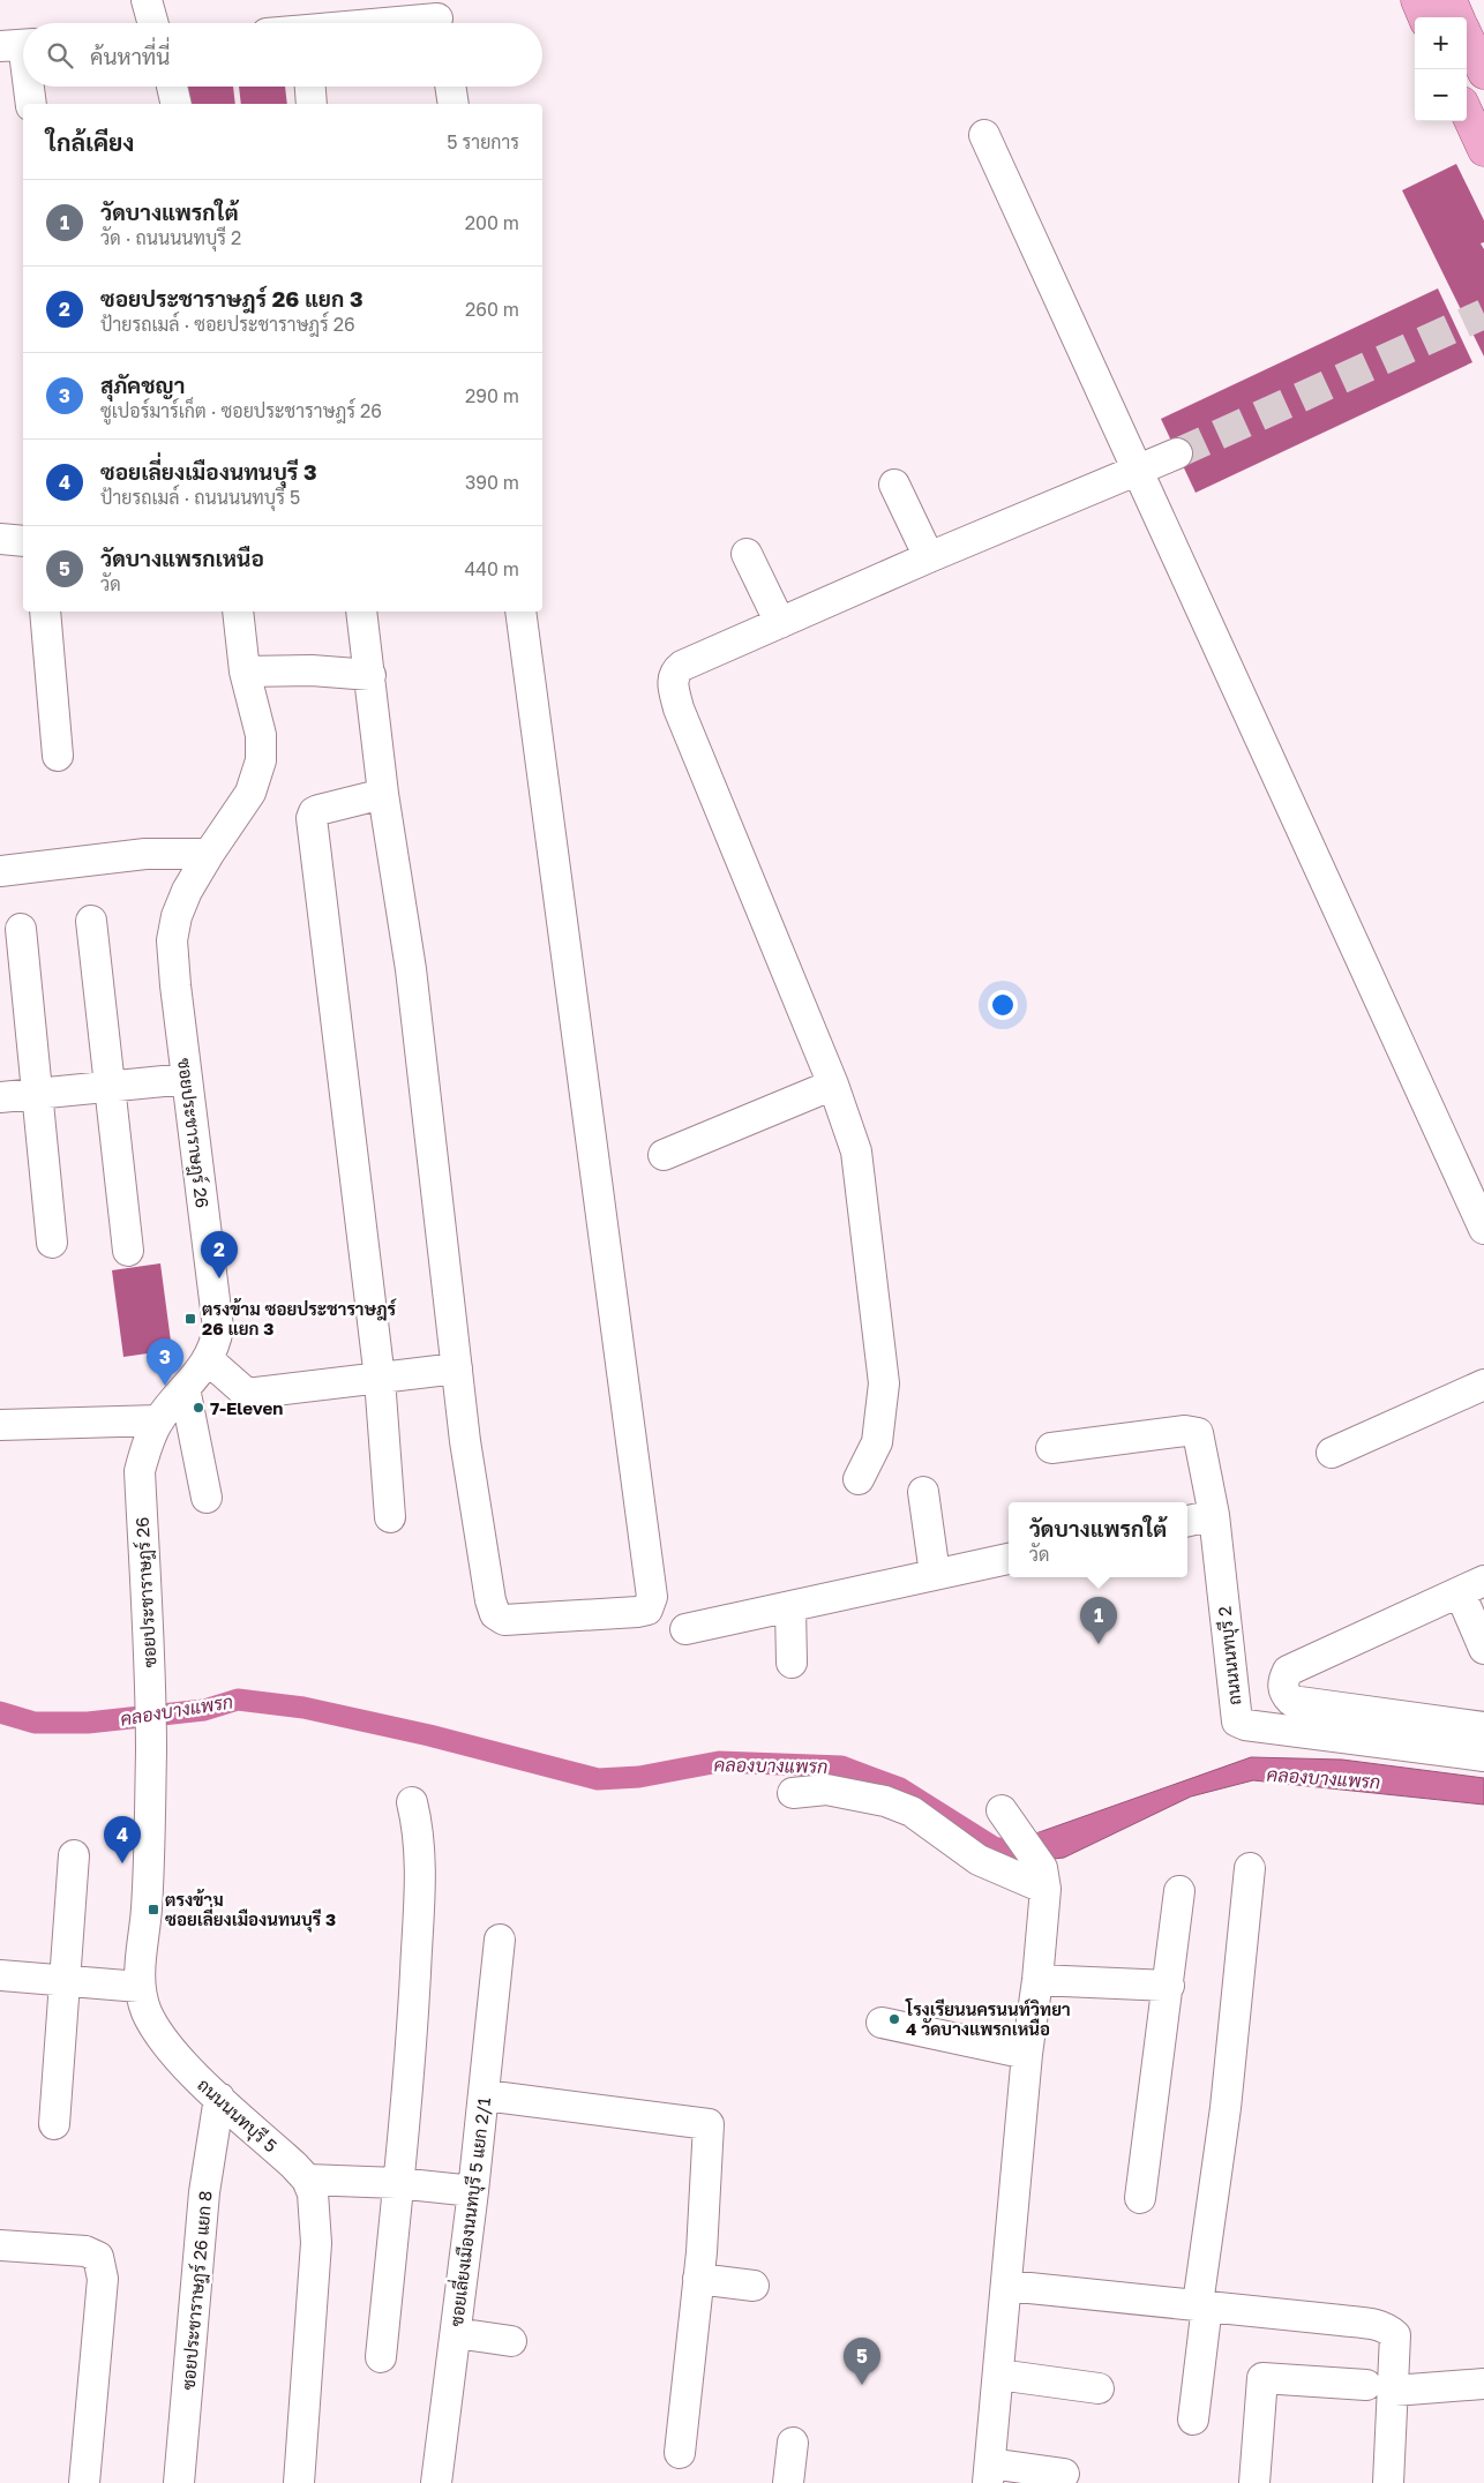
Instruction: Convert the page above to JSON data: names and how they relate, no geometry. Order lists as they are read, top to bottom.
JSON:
{
  "streets": {
    "street": [
      "ซอยประชาราษฎร์ 26",
      "ถนนนนทบุรี 2",
      "ถนนนนทบุรี 5",
      "ซอยเลี่ยงเมืองนนทบุรี 5 แยก 2/1",
      "ซอยประชาราษฎร์ 26 แยก 8"
    ]
  },
  "crossings": [
    ["ซอยประชาราษฎร์ 26", "ถนนนนทบุรี 5"],
    ["ถนนนนทบุรี 5", "ซอยประชาราษฎร์ 26 แยก 8"]
  ],
  "water": ["คลองบางแพรก"],
  "places": {
    "transit": ["ตรงข้าม ซอยประชาราษฎร์ 26 แยก 3", "ตรงข้าม ซอยเลี่ยงเมืองนทนบุรี 3"],
    "other": ["7-Eleven", "โรงเรียนนครนนท์วิทยา 4 วัดบางแพรกเหนือ"]
  },
  "page": {
    "map_buttons": ["+", "−"],
    "search": "ค้นหาที่นี่",
    "heading": ["ใกล้เคียง", "5 รายการ"],
    "list": [
      {
        "mark": "1",
        "name": "วัดบางแพรกใต้",
        "note": "วัด · ถนนนนทบุรี 2",
        "value": "200 m"
      },
      {
        "mark": "2",
        "name": "ซอยประชาราษฎร์ 26 แยก 3",
        "note": "ป้ายรถเมล์ · ซอยประชาราษฎร์ 26",
        "value": "260 m"
      },
      {
        "mark": "3",
        "name": "สุภัคชญา",
        "note": "ซูเปอร์มาร์เก็ต · ซอยประชาราษฎร์ 26",
        "value": "290 m"
      },
      {
        "mark": "4",
        "name": "ซอยเลี่ยงเมืองนทนบุรี 3",
        "note": "ป้ายรถเมล์ · ถนนนนทบุรี 5",
        "value": "390 m"
      },
      {
        "mark": "5",
        "name": "วัดบางแพรกเหนือ",
        "note": "วัด",
        "value": "440 m"
      }
    ],
    "pins": [
      "2",
      "3",
      "1",
      "4",
      "5"
    ],
    "popup": ["วัดบางแพรกใต้", "วัด"]
  }
}
